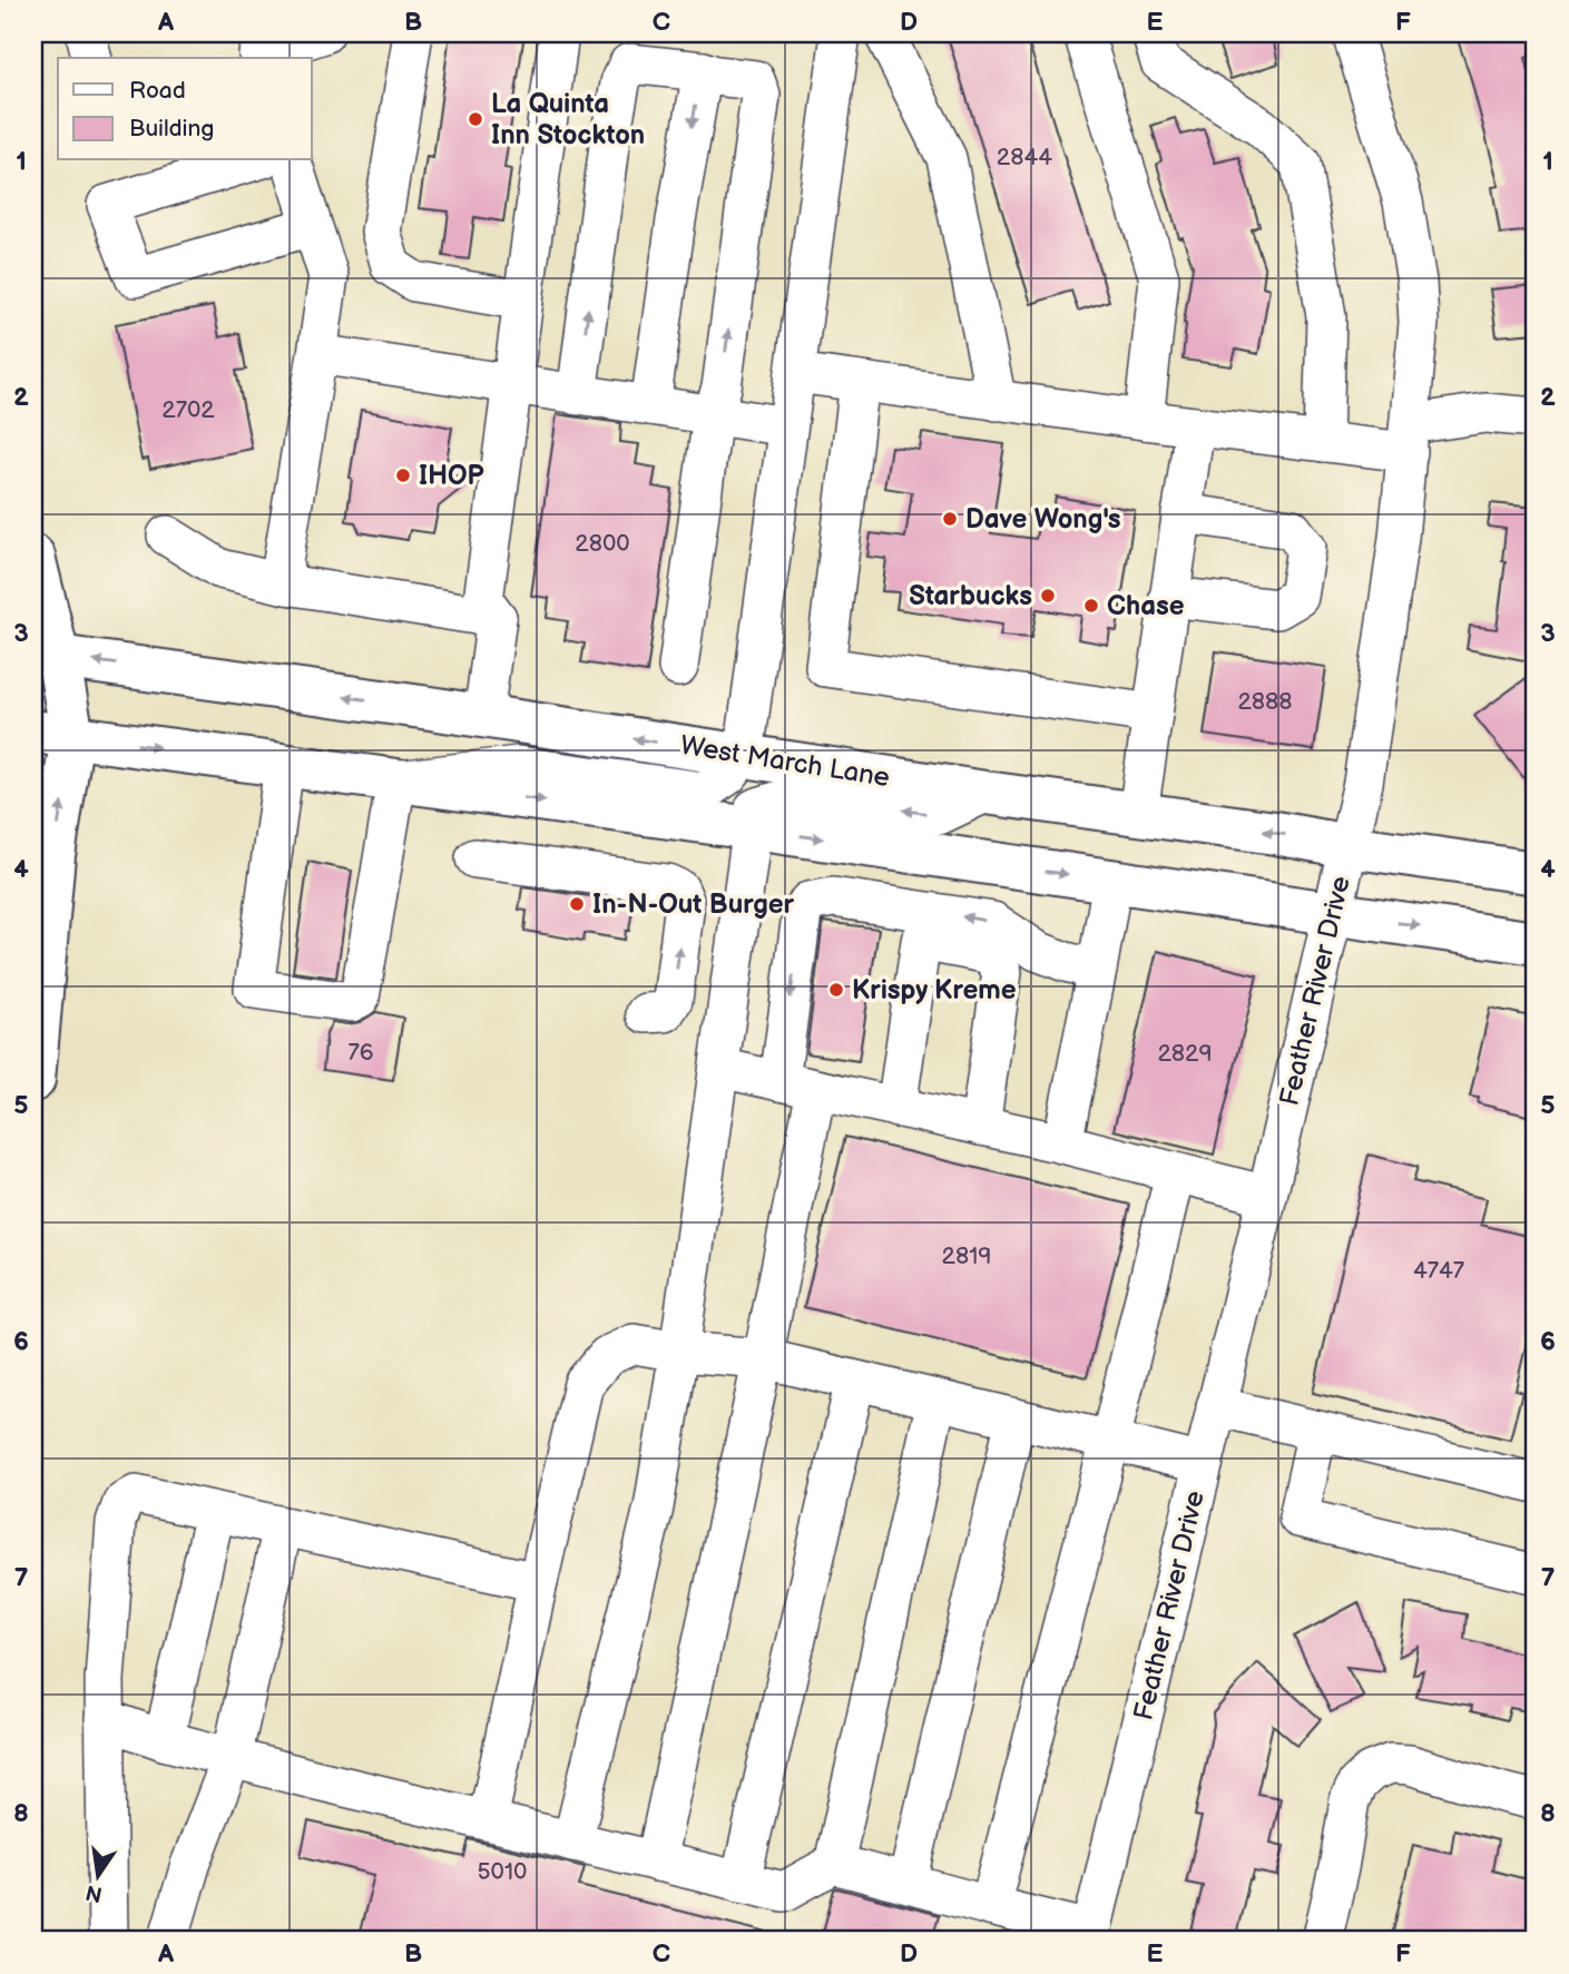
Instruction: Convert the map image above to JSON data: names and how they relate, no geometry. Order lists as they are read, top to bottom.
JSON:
{
  "streets": {
    "main road": ["West March Lane"],
    "street": ["Feather River Drive"]
  },
  "crossings": [
    ["West March Lane", "Feather River Drive"]
  ],
  "places": [
    "La Quinta Inn Stockton",
    "IHOP",
    "Dave Wong's",
    "Starbucks",
    "Chase",
    "In-N-Out Burger",
    "Krispy Kreme"
  ],
  "house_numbers": [
    "2844",
    "2702",
    "2800",
    "2888",
    "76",
    "2829",
    "2819",
    "4747",
    "5010"
  ],
  "legend": ["Road", "Building"],
  "north": "bottom",
  "grid": {
    "columns": [
      "A",
      "B",
      "C",
      "D",
      "E",
      "F"
    ],
    "rows": [
      "1",
      "2",
      "3",
      "4",
      "5",
      "6",
      "7",
      "8"
    ]
  }
}
